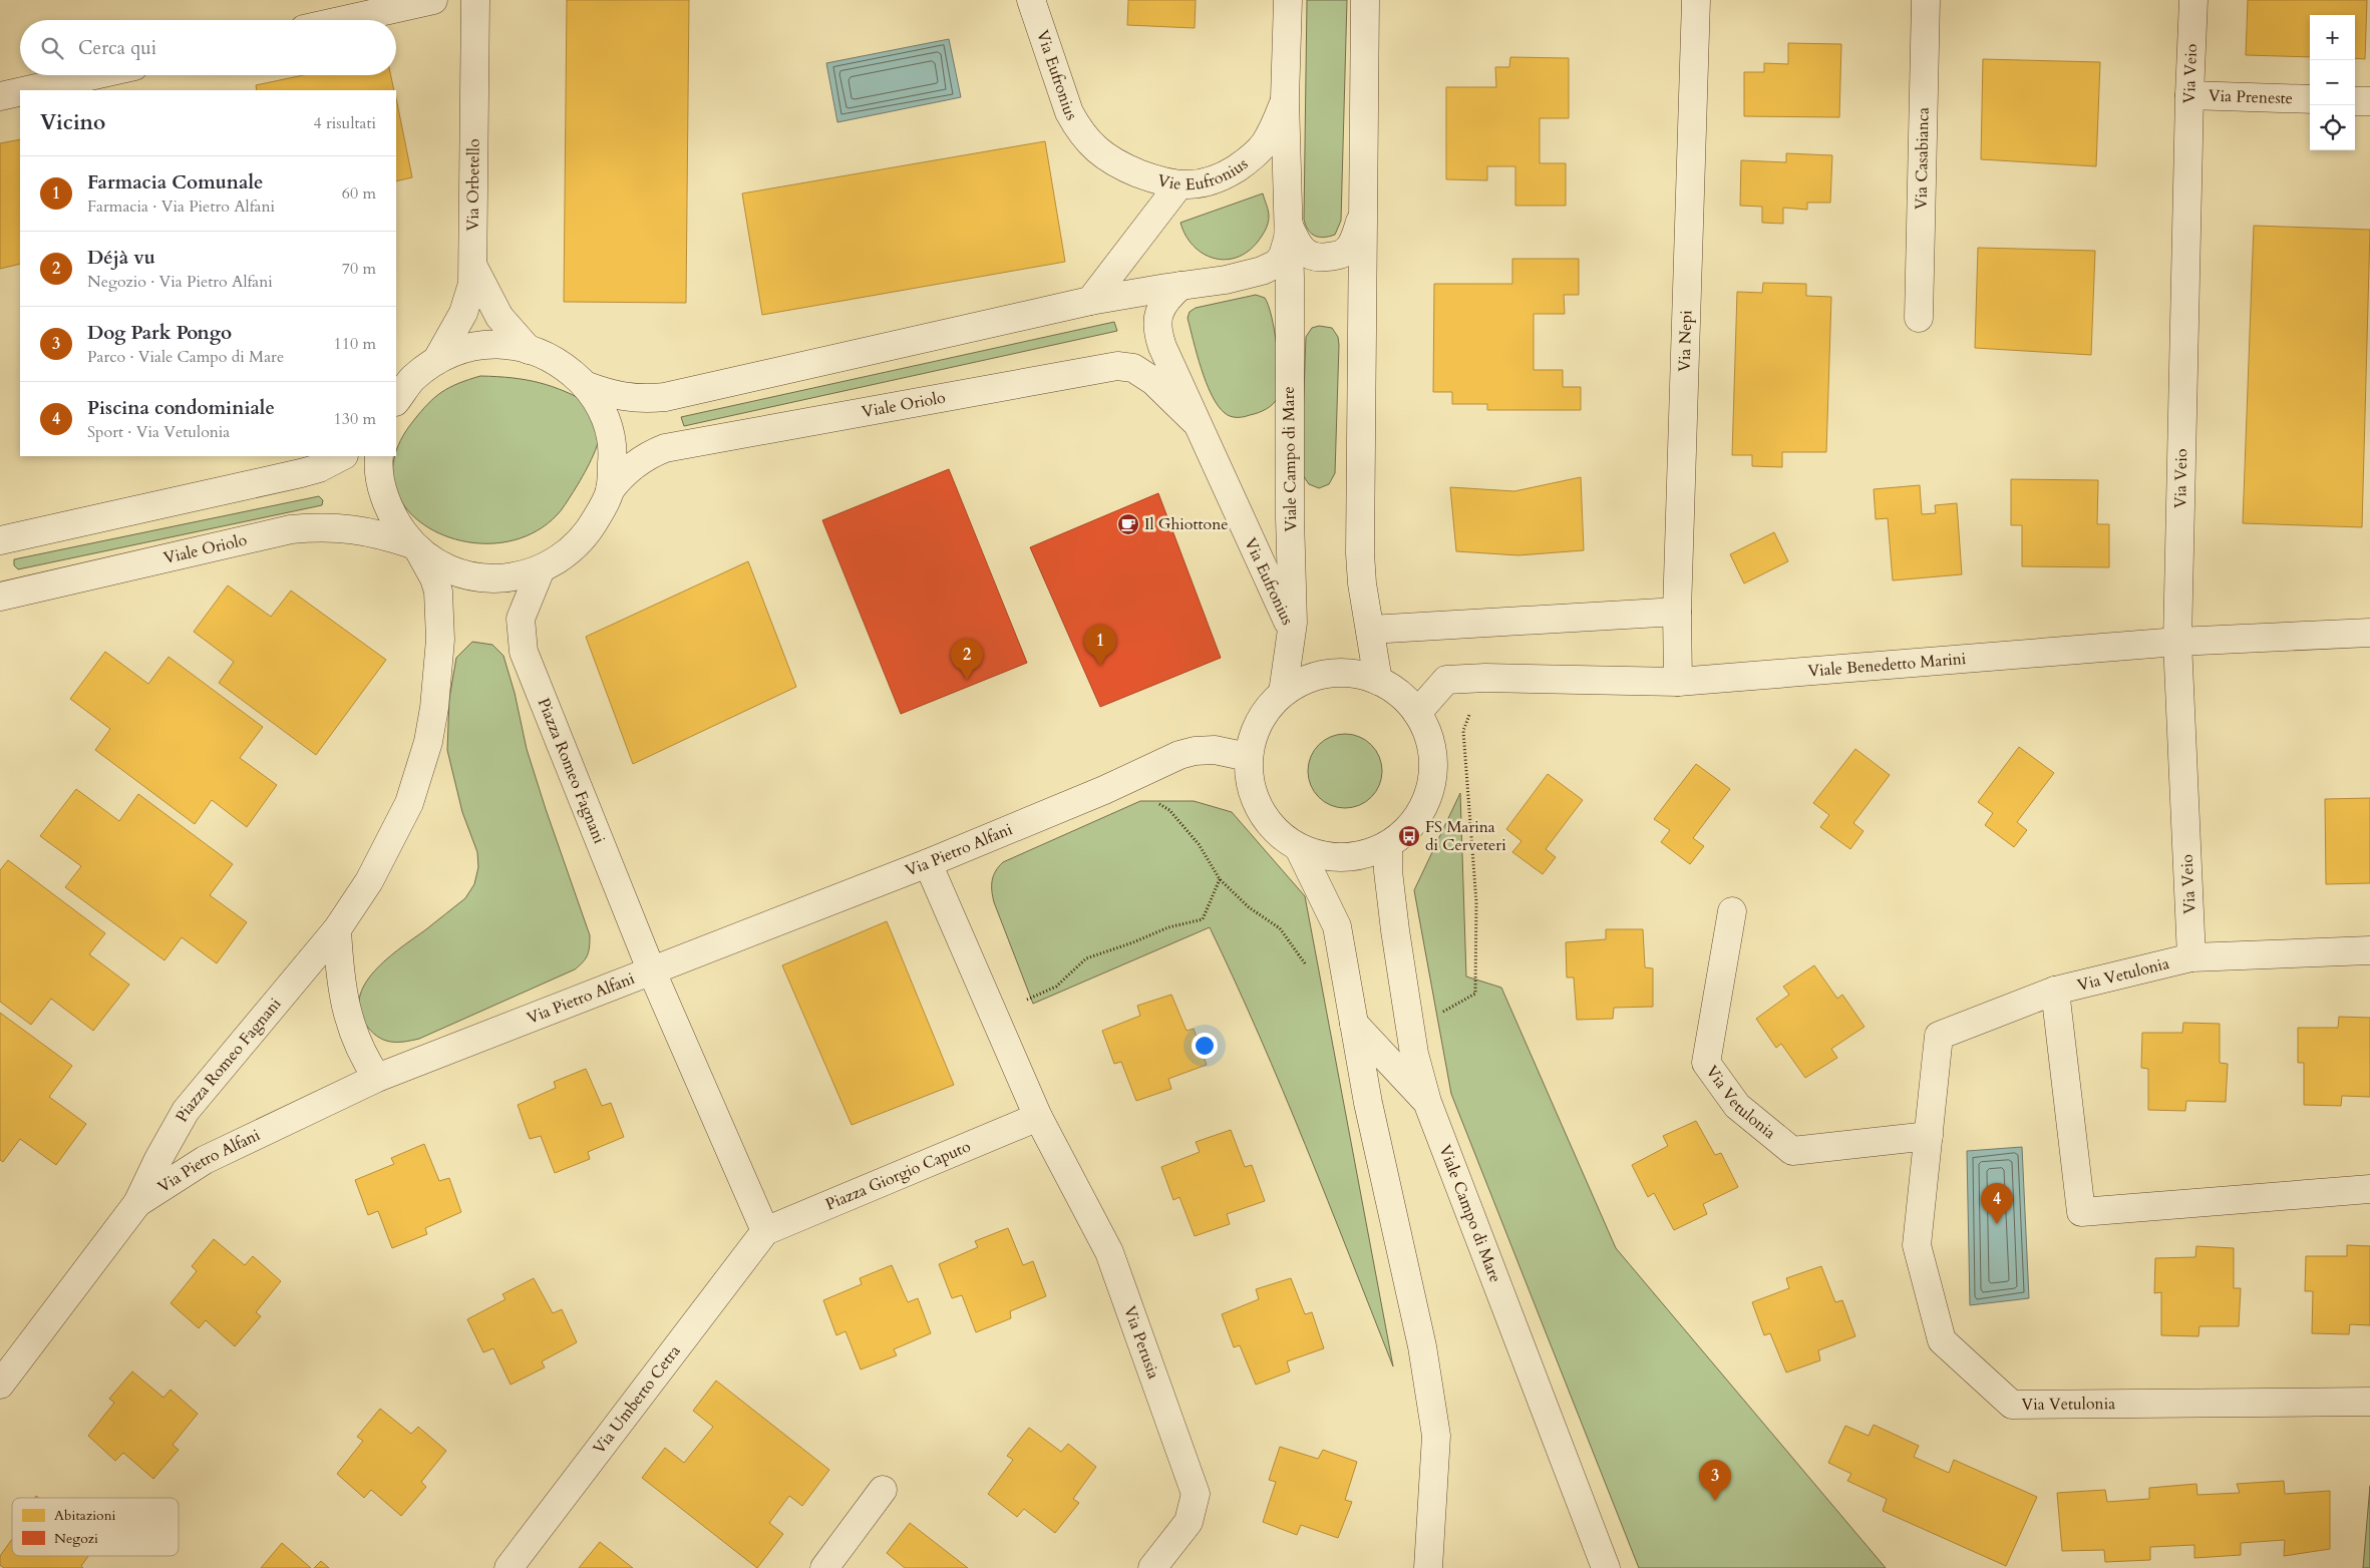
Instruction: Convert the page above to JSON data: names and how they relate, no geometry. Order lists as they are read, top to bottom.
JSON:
{
  "streets": {
    "street": [
      "Via Veio",
      "Via Eufronius",
      "Via Preneste",
      "Via Casabianca",
      "Vie Eufronius",
      "Via Orbetello",
      "Via Nepi",
      "Viale Oriolo",
      "Viale Campo di Mare",
      "Viale Benedetto Marini",
      "Piazza Romeo Fagnani",
      "Via Pietro Alfani",
      "Via Vetulonia",
      "Piazza Giorgio Caputo",
      "Via Perusia",
      "Via Umberto Cetra"
    ]
  },
  "crossings": [
    ["Via Veio", "Via Preneste"],
    ["Via Veio", "Viale Benedetto Marini"],
    ["Via Veio", "Via Vetulonia"],
    ["Via Eufronius", "Vie Eufronius"],
    ["Via Eufronius", "Viale Oriolo"],
    ["Via Eufronius", "Viale Campo di Mare"],
    ["Vie Eufronius", "Viale Campo di Mare"],
    ["Via Nepi", "Viale Benedetto Marini"],
    ["Viale Oriolo", "Piazza Romeo Fagnani"],
    ["Piazza Romeo Fagnani", "Via Pietro Alfani"],
    ["Piazza Giorgio Caputo", "Via Perusia"],
    ["Piazza Giorgio Caputo", "Via Umberto Cetra"]
  ],
  "places": {
    "cafe": ["Il Ghiottone"],
    "bus stop": ["FS Marina di Cerveteri"]
  },
  "legend": ["Abitazioni", "Negozi"],
  "page": {
    "map_buttons": ["+", "−"],
    "search": "Cerca qui",
    "heading": ["Vicino", "4 risultati"],
    "list": [
      {
        "mark": "1",
        "name": "Farmacia Comunale",
        "note": "Farmacia · Via Pietro Alfani",
        "value": "60 m"
      },
      {
        "mark": "2",
        "name": "Déjà vu",
        "note": "Negozio · Via Pietro Alfani",
        "value": "70 m"
      },
      {
        "mark": "3",
        "name": "Dog Park Pongo",
        "note": "Parco · Viale Campo di Mare",
        "value": "110 m"
      },
      {
        "mark": "4",
        "name": "Piscina condominiale",
        "note": "Sport · Via Vetulonia",
        "value": "130 m"
      }
    ],
    "pins": [
      "1",
      "2",
      "4",
      "3"
    ]
  }
}
